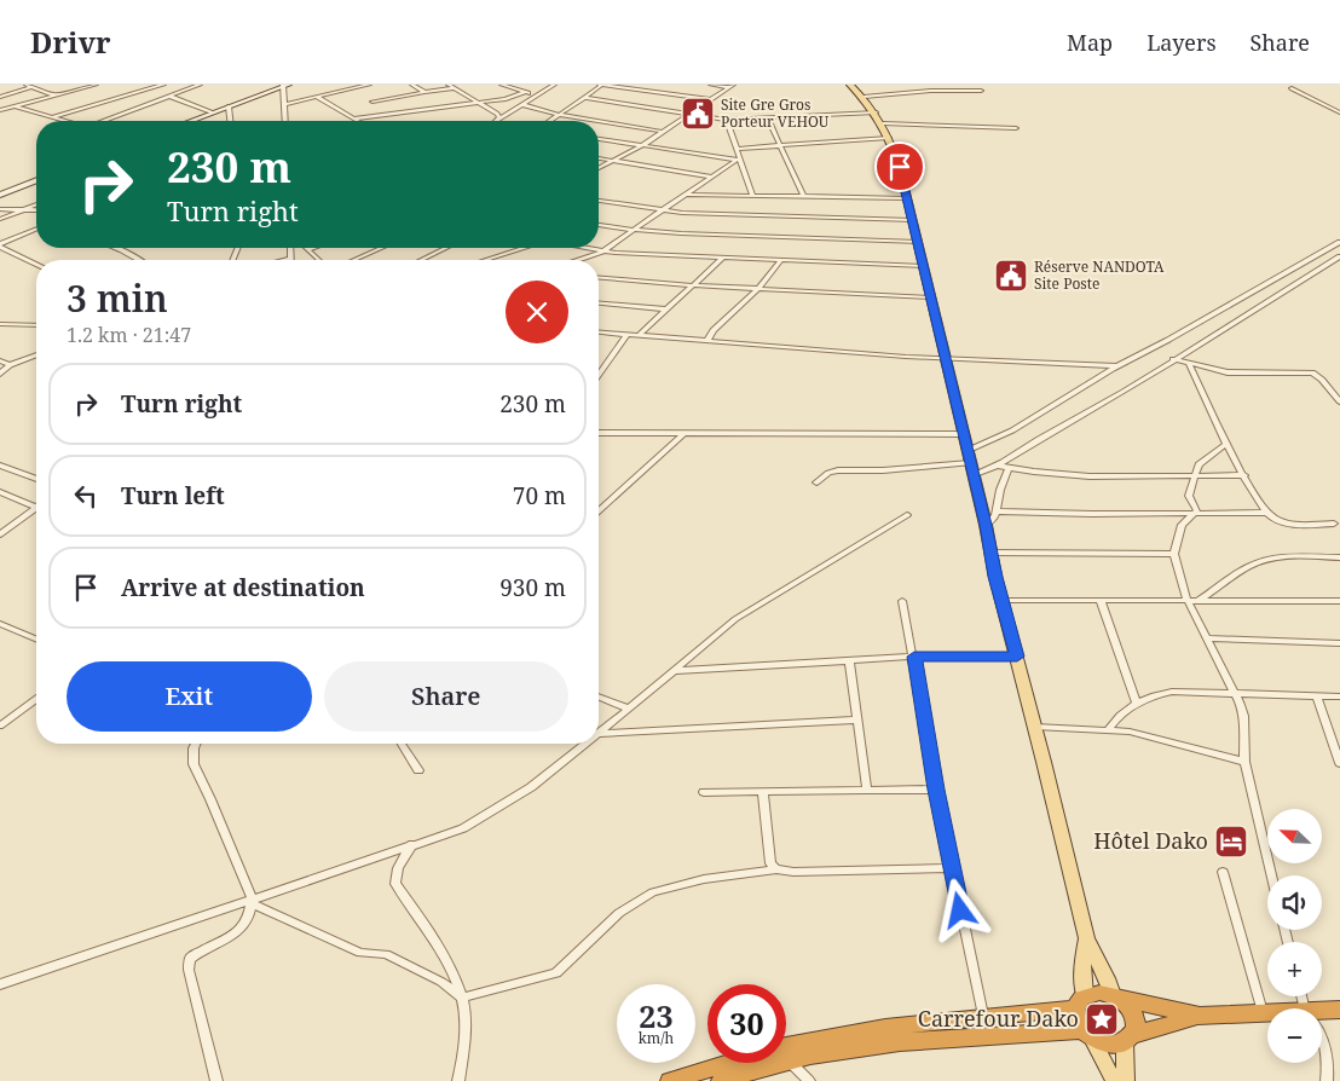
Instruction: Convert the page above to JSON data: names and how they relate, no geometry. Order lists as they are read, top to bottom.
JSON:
{
  "places": {
    "public building": ["Site Gre Gros Porteur VEHOU", "Réserve NANDOTA Site Poste"],
    "hotel": ["Hôtel Dako"],
    "place": ["Carrefour Dako"]
  },
  "north": "top left",
  "page": {
    "header": "Drivr",
    "nav": ["Map", "Layers", "Share"],
    "turn": ["230 m", "Turn right"],
    "heading": ["3 min", "1.2 km · 21:47"],
    "list": [
      {
        "name": "Turn right",
        "value": "230 m"
      },
      {
        "name": "Turn left",
        "value": "70 m"
      },
      {
        "name": "Arrive at destination",
        "value": "930 m"
      }
    ],
    "buttons": ["Exit", "Share"],
    "map_buttons": ["+", "−"],
    "speed": "23 km/h",
    "limit": "30"
  }
}
